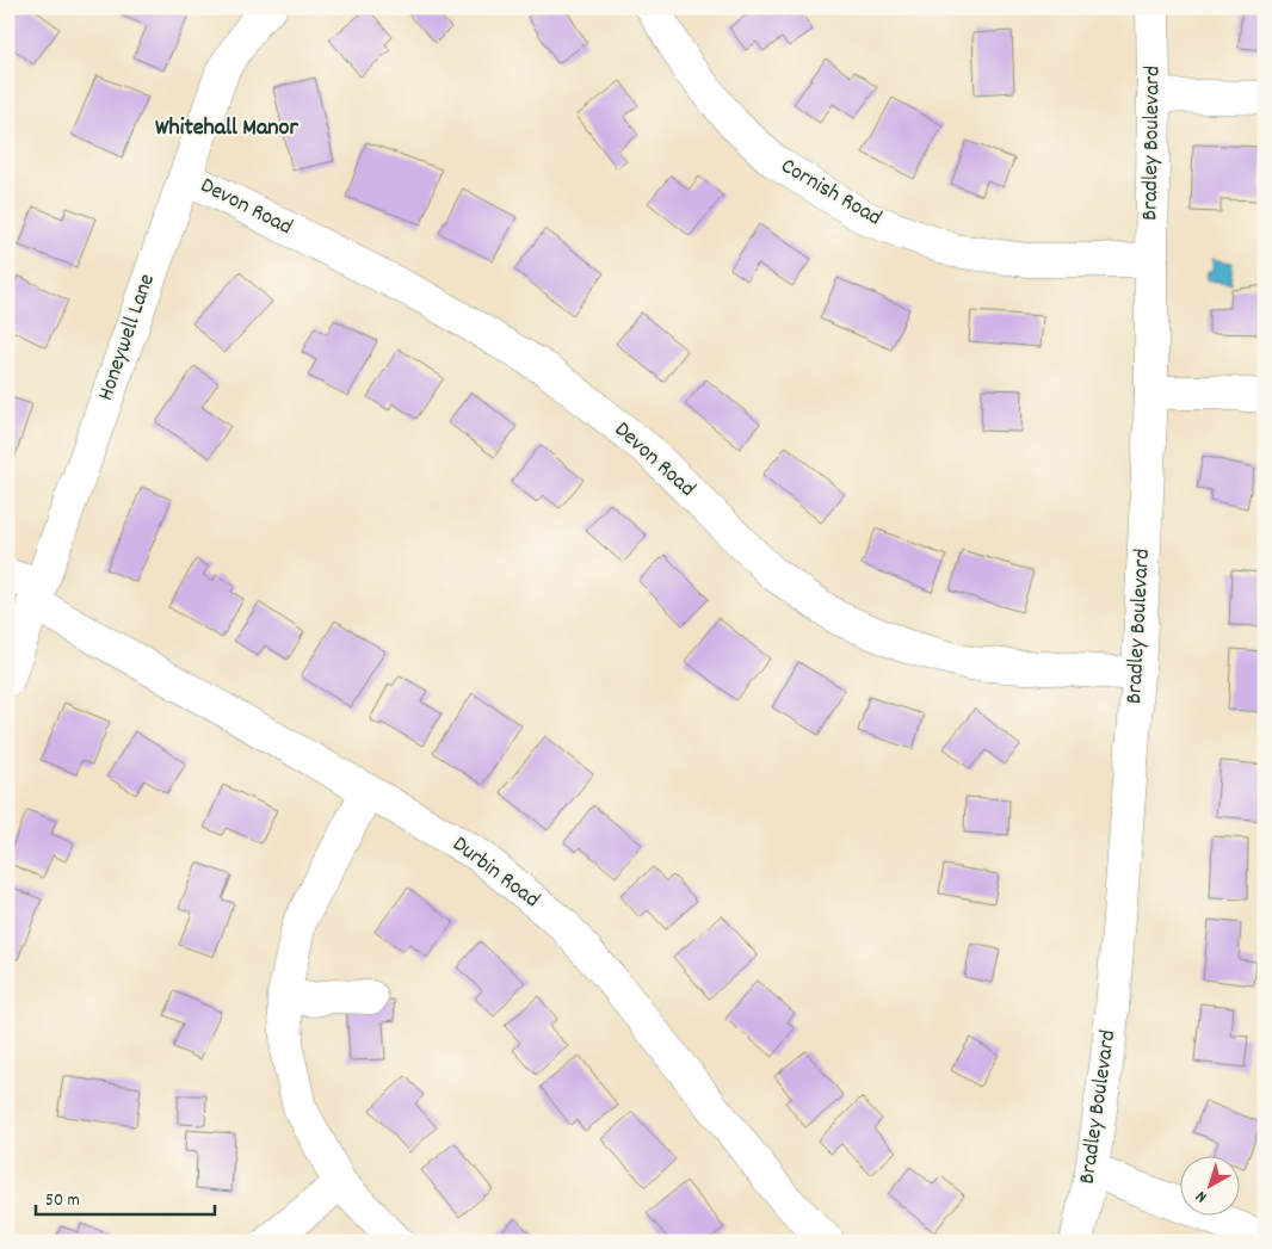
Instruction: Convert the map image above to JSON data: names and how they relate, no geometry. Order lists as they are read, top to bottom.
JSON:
{
  "streets": {
    "street": [
      "Bradley Boulevard",
      "Cornish Road",
      "Devon Road",
      "Honeywell Lane",
      "Durbin Road"
    ]
  },
  "crossings": [
    ["Bradley Boulevard", "Cornish Road"],
    ["Bradley Boulevard", "Devon Road"],
    ["Devon Road", "Honeywell Lane"],
    ["Honeywell Lane", "Durbin Road"]
  ],
  "districts": ["Whitehall Manor"],
  "scale_bar": "50 m",
  "north": "bottom left"
}
